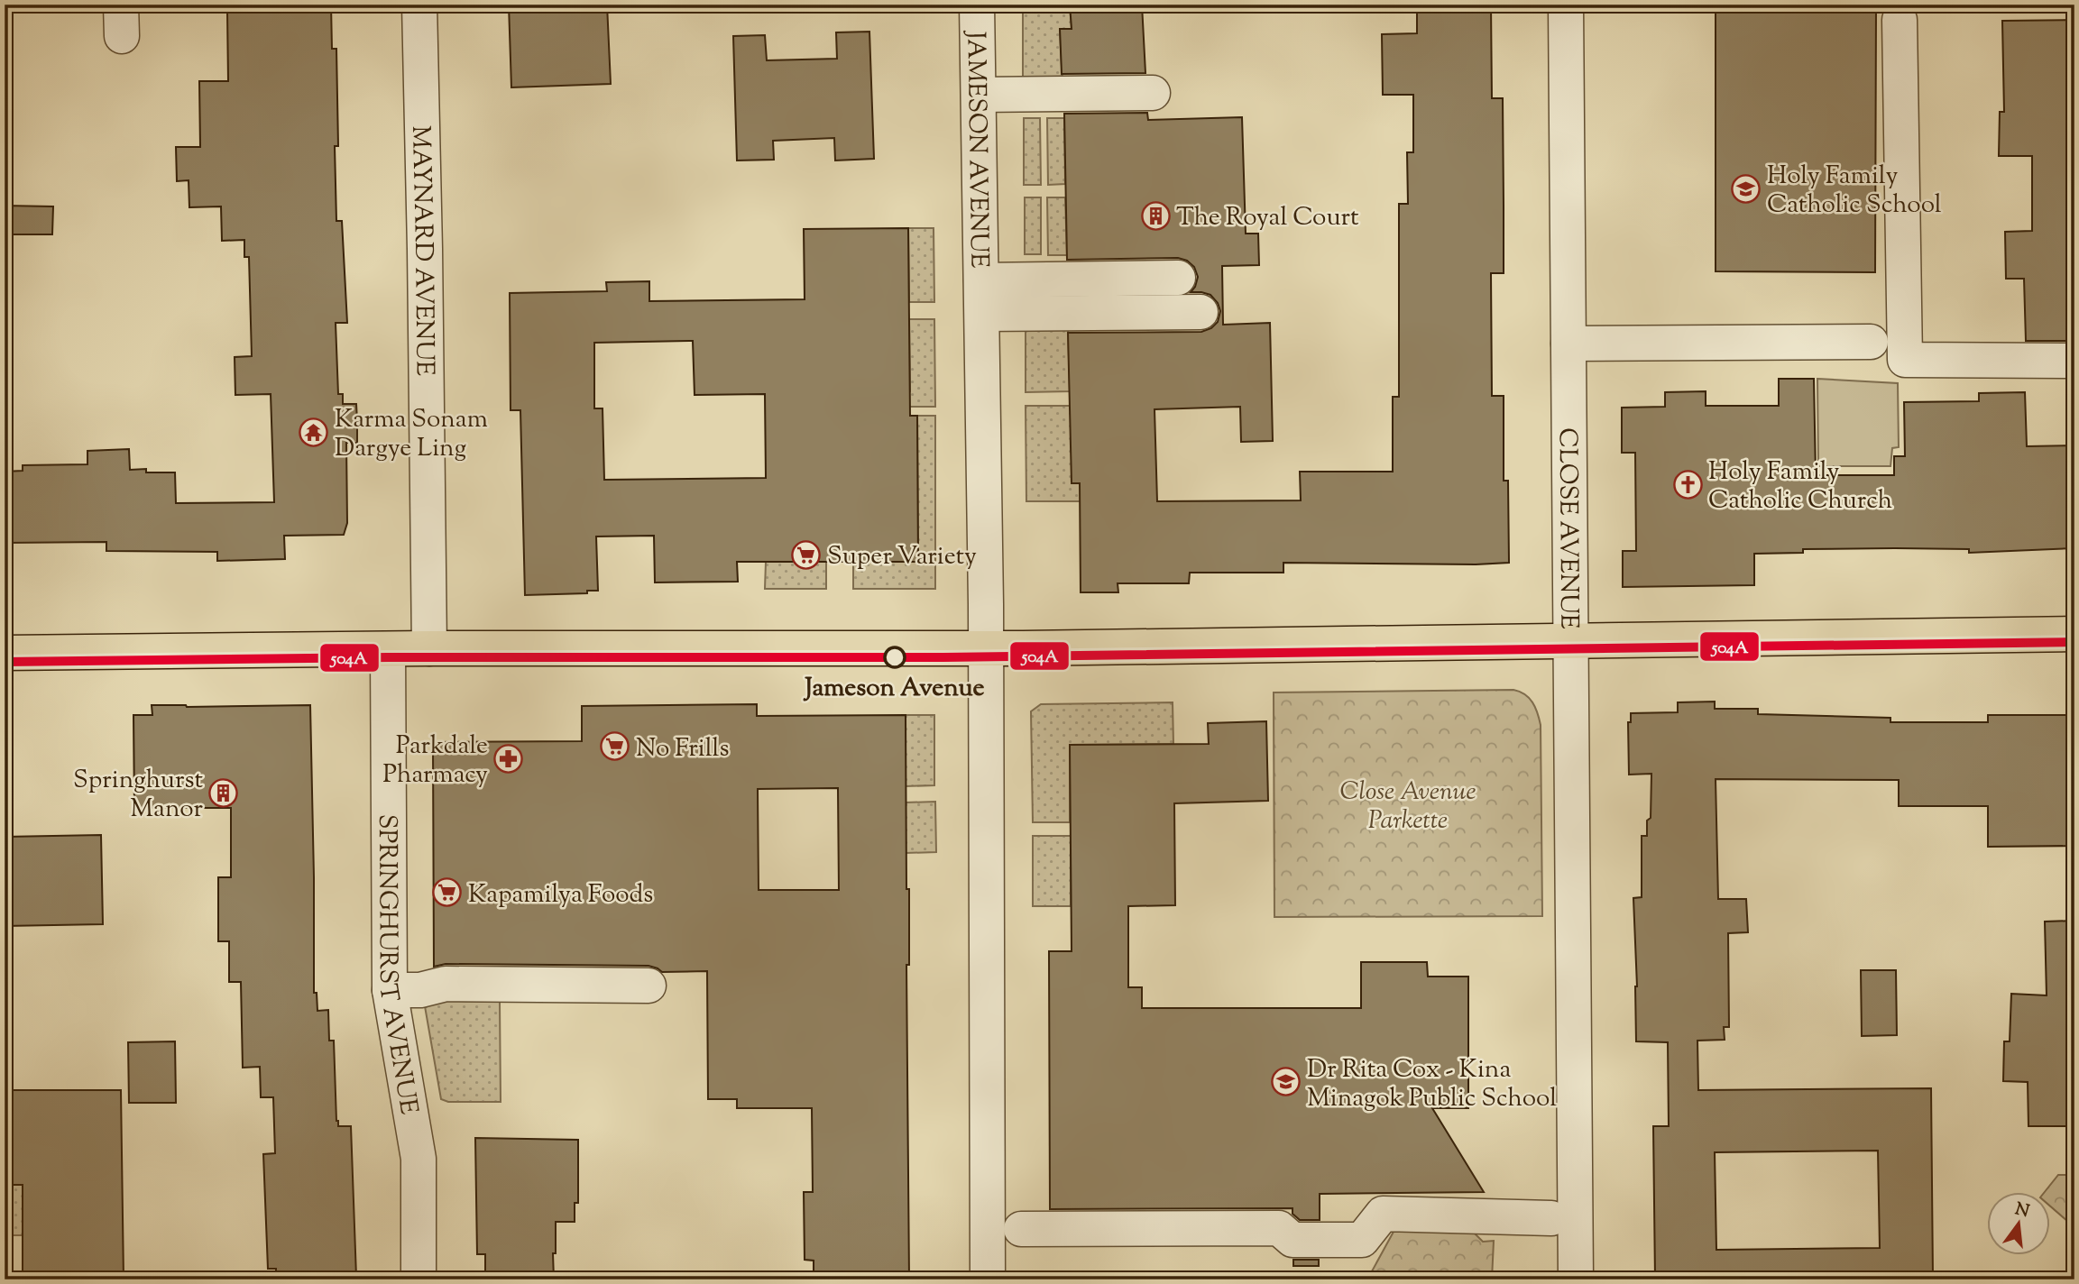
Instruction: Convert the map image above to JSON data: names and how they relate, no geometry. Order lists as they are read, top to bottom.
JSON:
{
  "streets": {
    "street": [
      "JAMESON AVENUE",
      "MAYNARD AVENUE",
      "CLOSE AVENUE",
      "SPRINGHURST AVENUE"
    ]
  },
  "parks": ["Close Avenue Parkette"],
  "places": {
    "school or university": ["Holy Family Catholic School", "Dr Rita Cox - Kina Minagok Public School"],
    "building": ["The Royal Court", "Springhurst Manor"],
    "temple": ["Karma Sonam Dargye Ling"],
    "church": ["Holy Family Catholic Church"],
    "supermarket": ["Super Variety", "No Frills", "Kapamilya Foods"],
    "other": ["Jameson Avenue"],
    "pharmacy": ["Parkdale Pharmacy"]
  },
  "lines": ["transit line 504A"],
  "north": "top"
}
